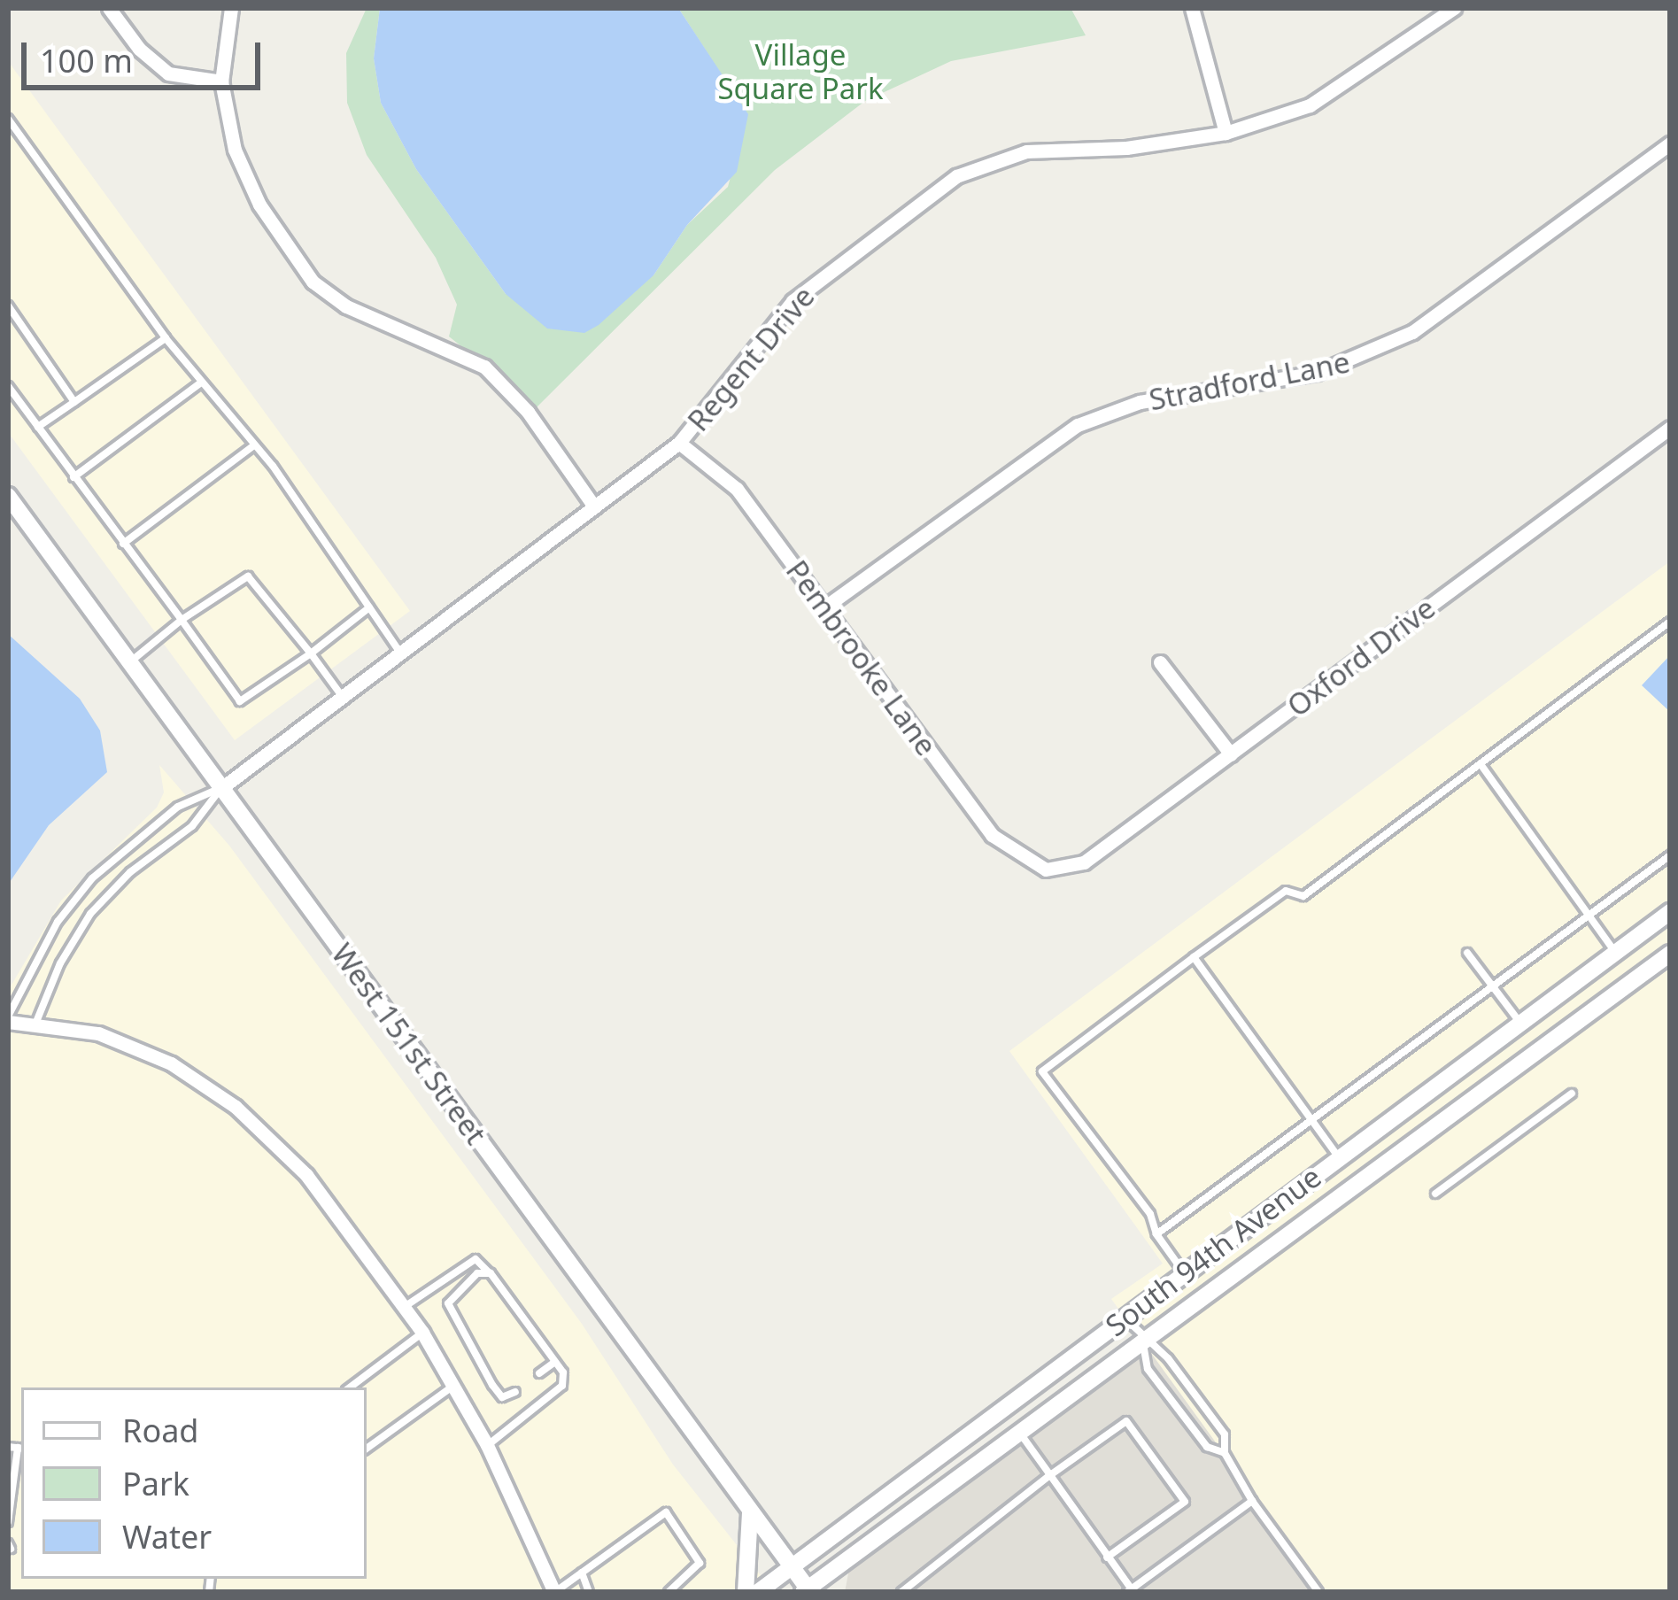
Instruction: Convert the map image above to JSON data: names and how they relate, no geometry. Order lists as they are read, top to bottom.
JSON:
{
  "streets": {
    "street": [
      "Regent Drive",
      "Stradford Lane",
      "Oxford Drive",
      "Pembrooke Lane",
      "West 151st Street",
      "South 94th Avenue"
    ]
  },
  "crossings": [
    ["Regent Drive", "Pembrooke Lane"],
    ["Regent Drive", "West 151st Street"],
    ["Stradford Lane", "Pembrooke Lane"],
    ["Oxford Drive", "Pembrooke Lane"],
    ["West 151st Street", "South 94th Avenue"]
  ],
  "parks": ["Village Square Park"],
  "legend": ["Road", "Park", "Water"],
  "scale_bar": "100 m"
}
